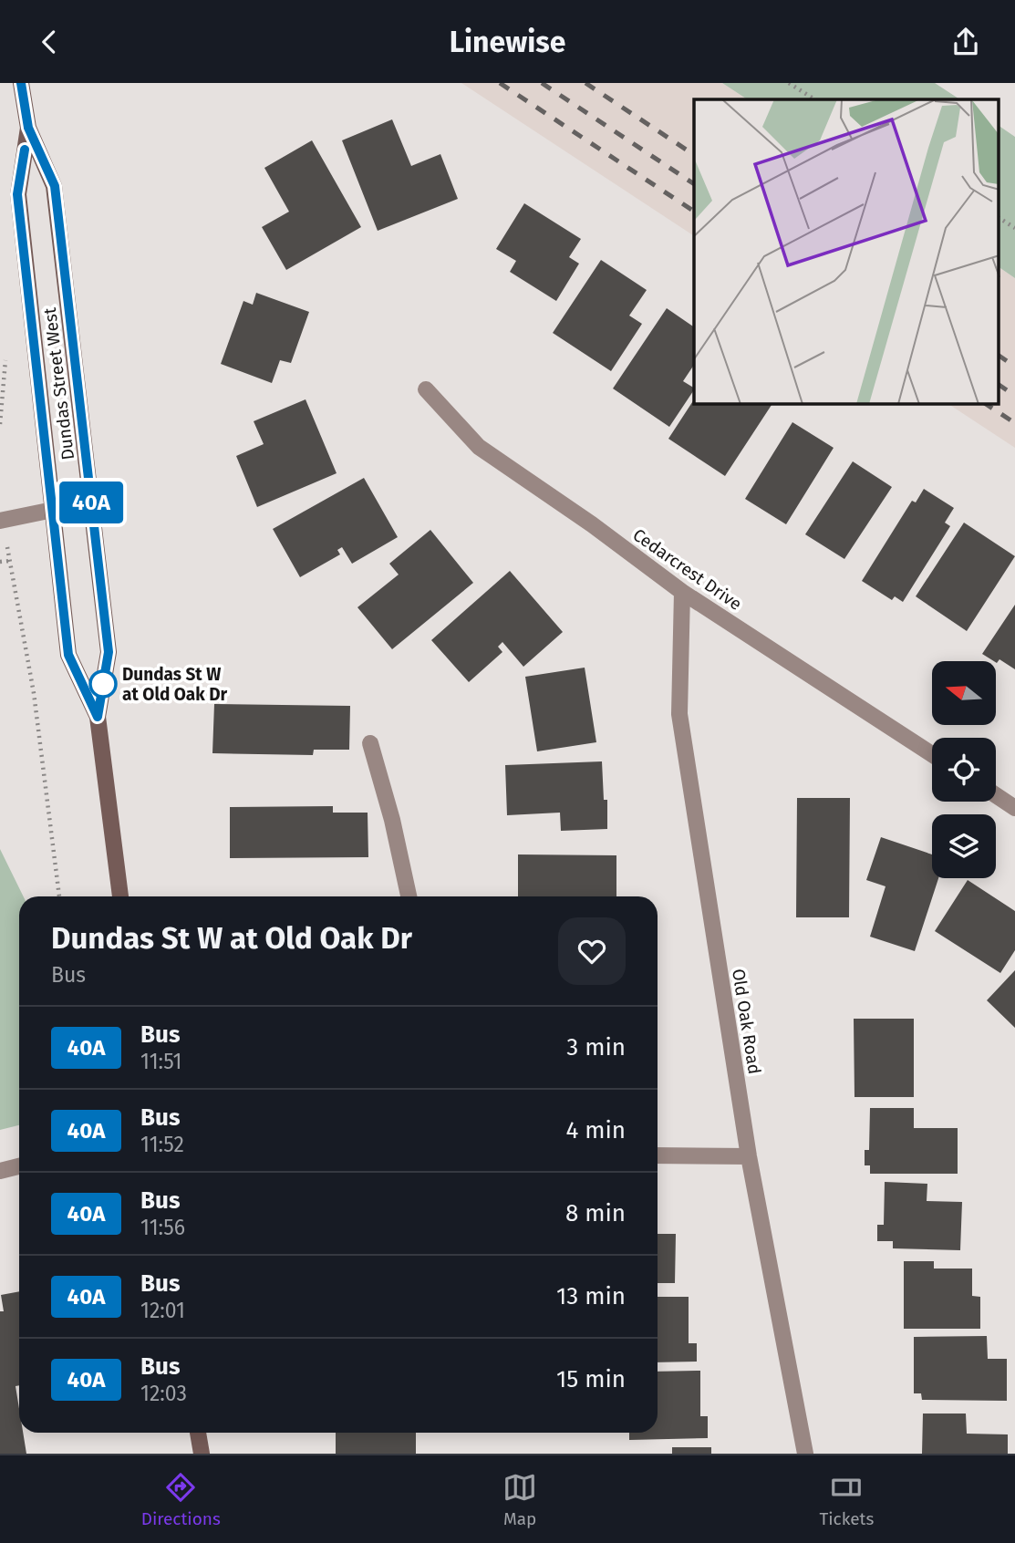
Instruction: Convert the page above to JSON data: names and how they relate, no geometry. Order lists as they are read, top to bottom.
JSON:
{
  "streets": {
    "main road": ["Dundas Street West"],
    "street": ["Cedarcrest Drive", "Old Oak Road"]
  },
  "crossings": [
    ["Cedarcrest Drive", "Old Oak Road"]
  ],
  "places": ["Dundas St W at Old Oak Dr"],
  "lines": ["bus line 40A"],
  "north": "left",
  "page": {
    "header": "Linewise",
    "on_map": "40A",
    "heading": ["Dundas St W at Old Oak Dr", "Bus"],
    "list": [
      {
        "mark": "40A",
        "name": "Bus",
        "note": "11:51",
        "value": "3 min"
      },
      {
        "mark": "40A",
        "name": "Bus",
        "note": "11:52",
        "value": "4 min"
      },
      {
        "mark": "40A",
        "name": "Bus",
        "note": "11:56",
        "value": "8 min"
      },
      {
        "mark": "40A",
        "name": "Bus",
        "note": "12:01",
        "value": "13 min"
      },
      {
        "mark": "40A",
        "name": "Bus",
        "note": "12:03",
        "value": "15 min"
      }
    ],
    "tabs": ["Directions", "Map", "Tickets"]
  }
}
